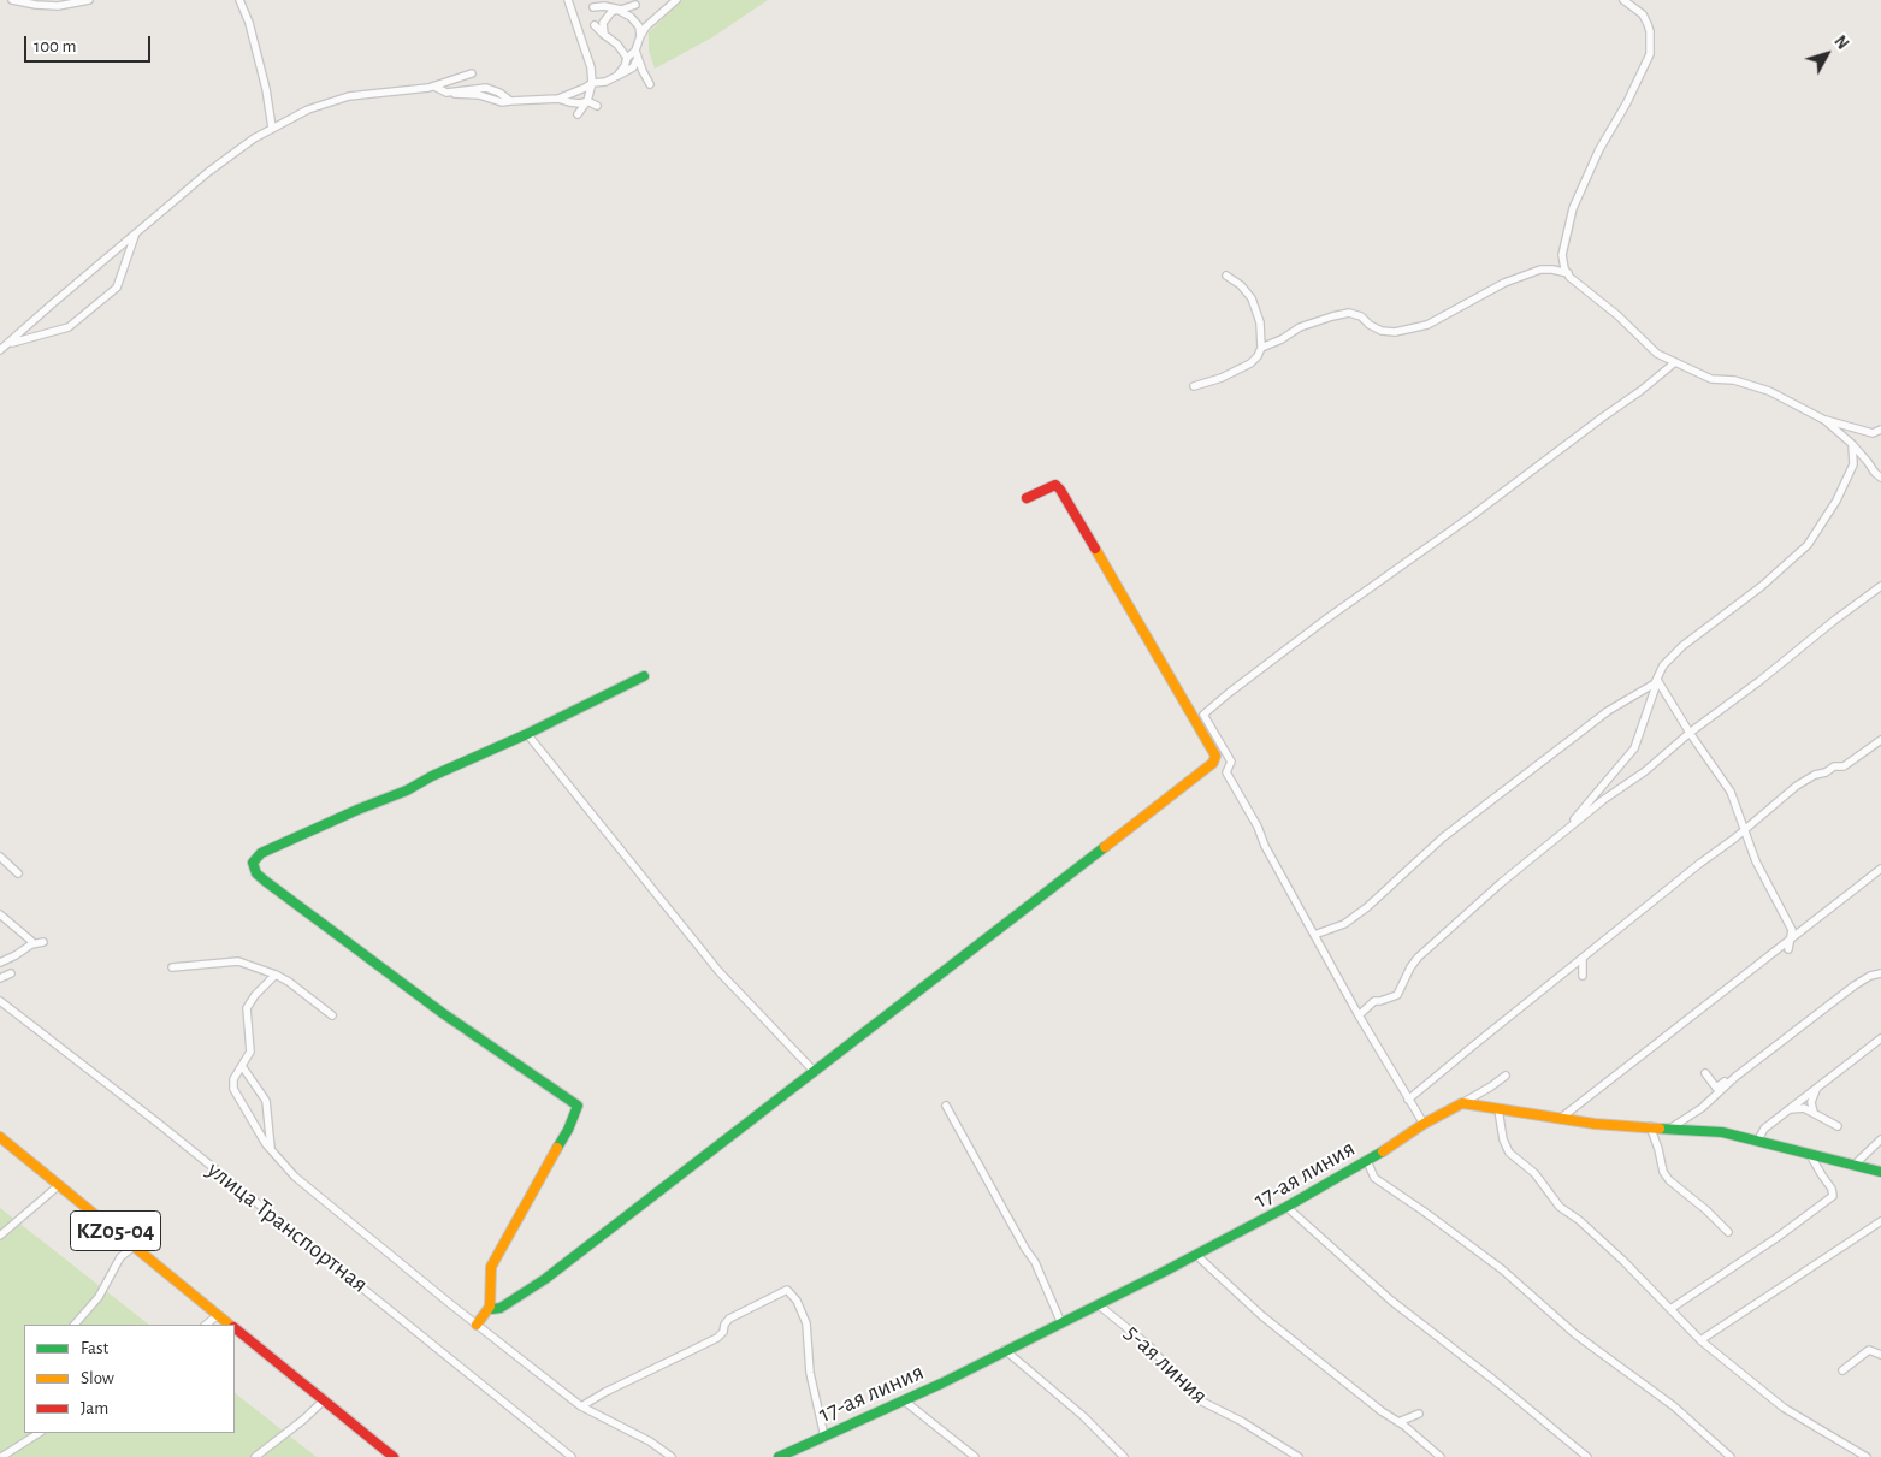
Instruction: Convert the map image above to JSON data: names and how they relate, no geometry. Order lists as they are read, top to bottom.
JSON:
{
  "streets": {
    "street": [
      "17-ая линия",
      "улица Транспортная",
      "KZ05-04",
      "5-ая линия"
    ]
  },
  "crossings": [
    ["17-ая линия", "5-ая линия"]
  ],
  "legend": ["Fast", "Slow", "Jam"],
  "scale_bar": "100 m",
  "north": "top right"
}
